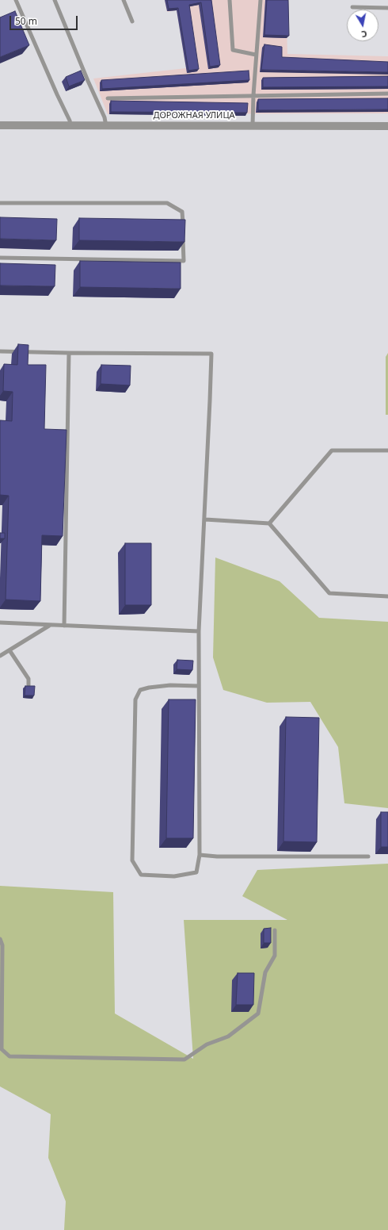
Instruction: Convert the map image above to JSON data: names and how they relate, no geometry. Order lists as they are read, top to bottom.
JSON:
{
  "streets": {
    "street": ["ДОРОЖНАЯ УЛИЦА"]
  },
  "scale_bar": "50 m",
  "north": "bottom"
}
